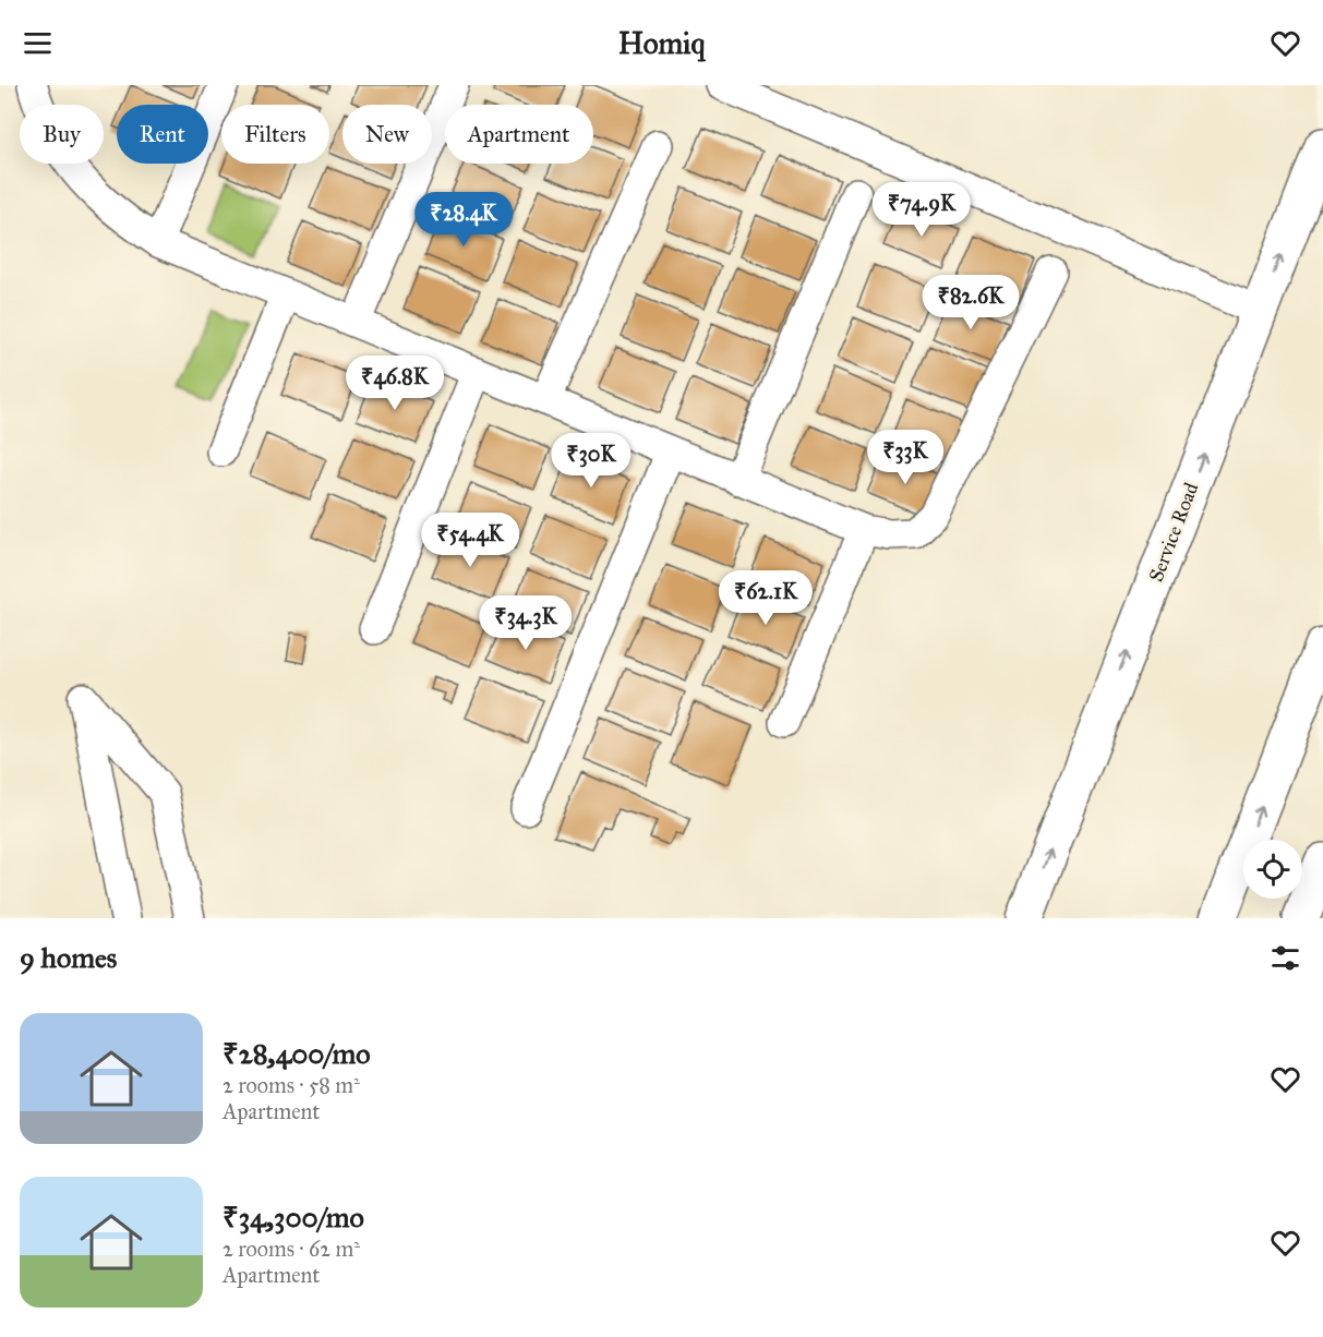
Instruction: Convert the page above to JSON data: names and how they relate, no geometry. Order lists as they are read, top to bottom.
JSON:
{
  "streets": {
    "main road": ["Service Road"]
  },
  "page": {
    "header": "Homiq",
    "chip": [
      "Buy",
      "Rent",
      "Filters",
      "New",
      "Apartment"
    ],
    "price": [
      "₹74.9K",
      "₹28.4K",
      "₹82.6K",
      "₹46.8K",
      "₹33K",
      "₹30K",
      "₹54.4K",
      "₹62.1K",
      "₹34.3K"
    ],
    "heading": "9 homes",
    "list": [
      {
        "name": "₹28,400/mo",
        "note": "2 rooms · 58 m² · Apartment"
      },
      {
        "name": "₹34,300/mo",
        "note": "2 rooms · 62 m² · Apartment"
      }
    ]
  }
}
